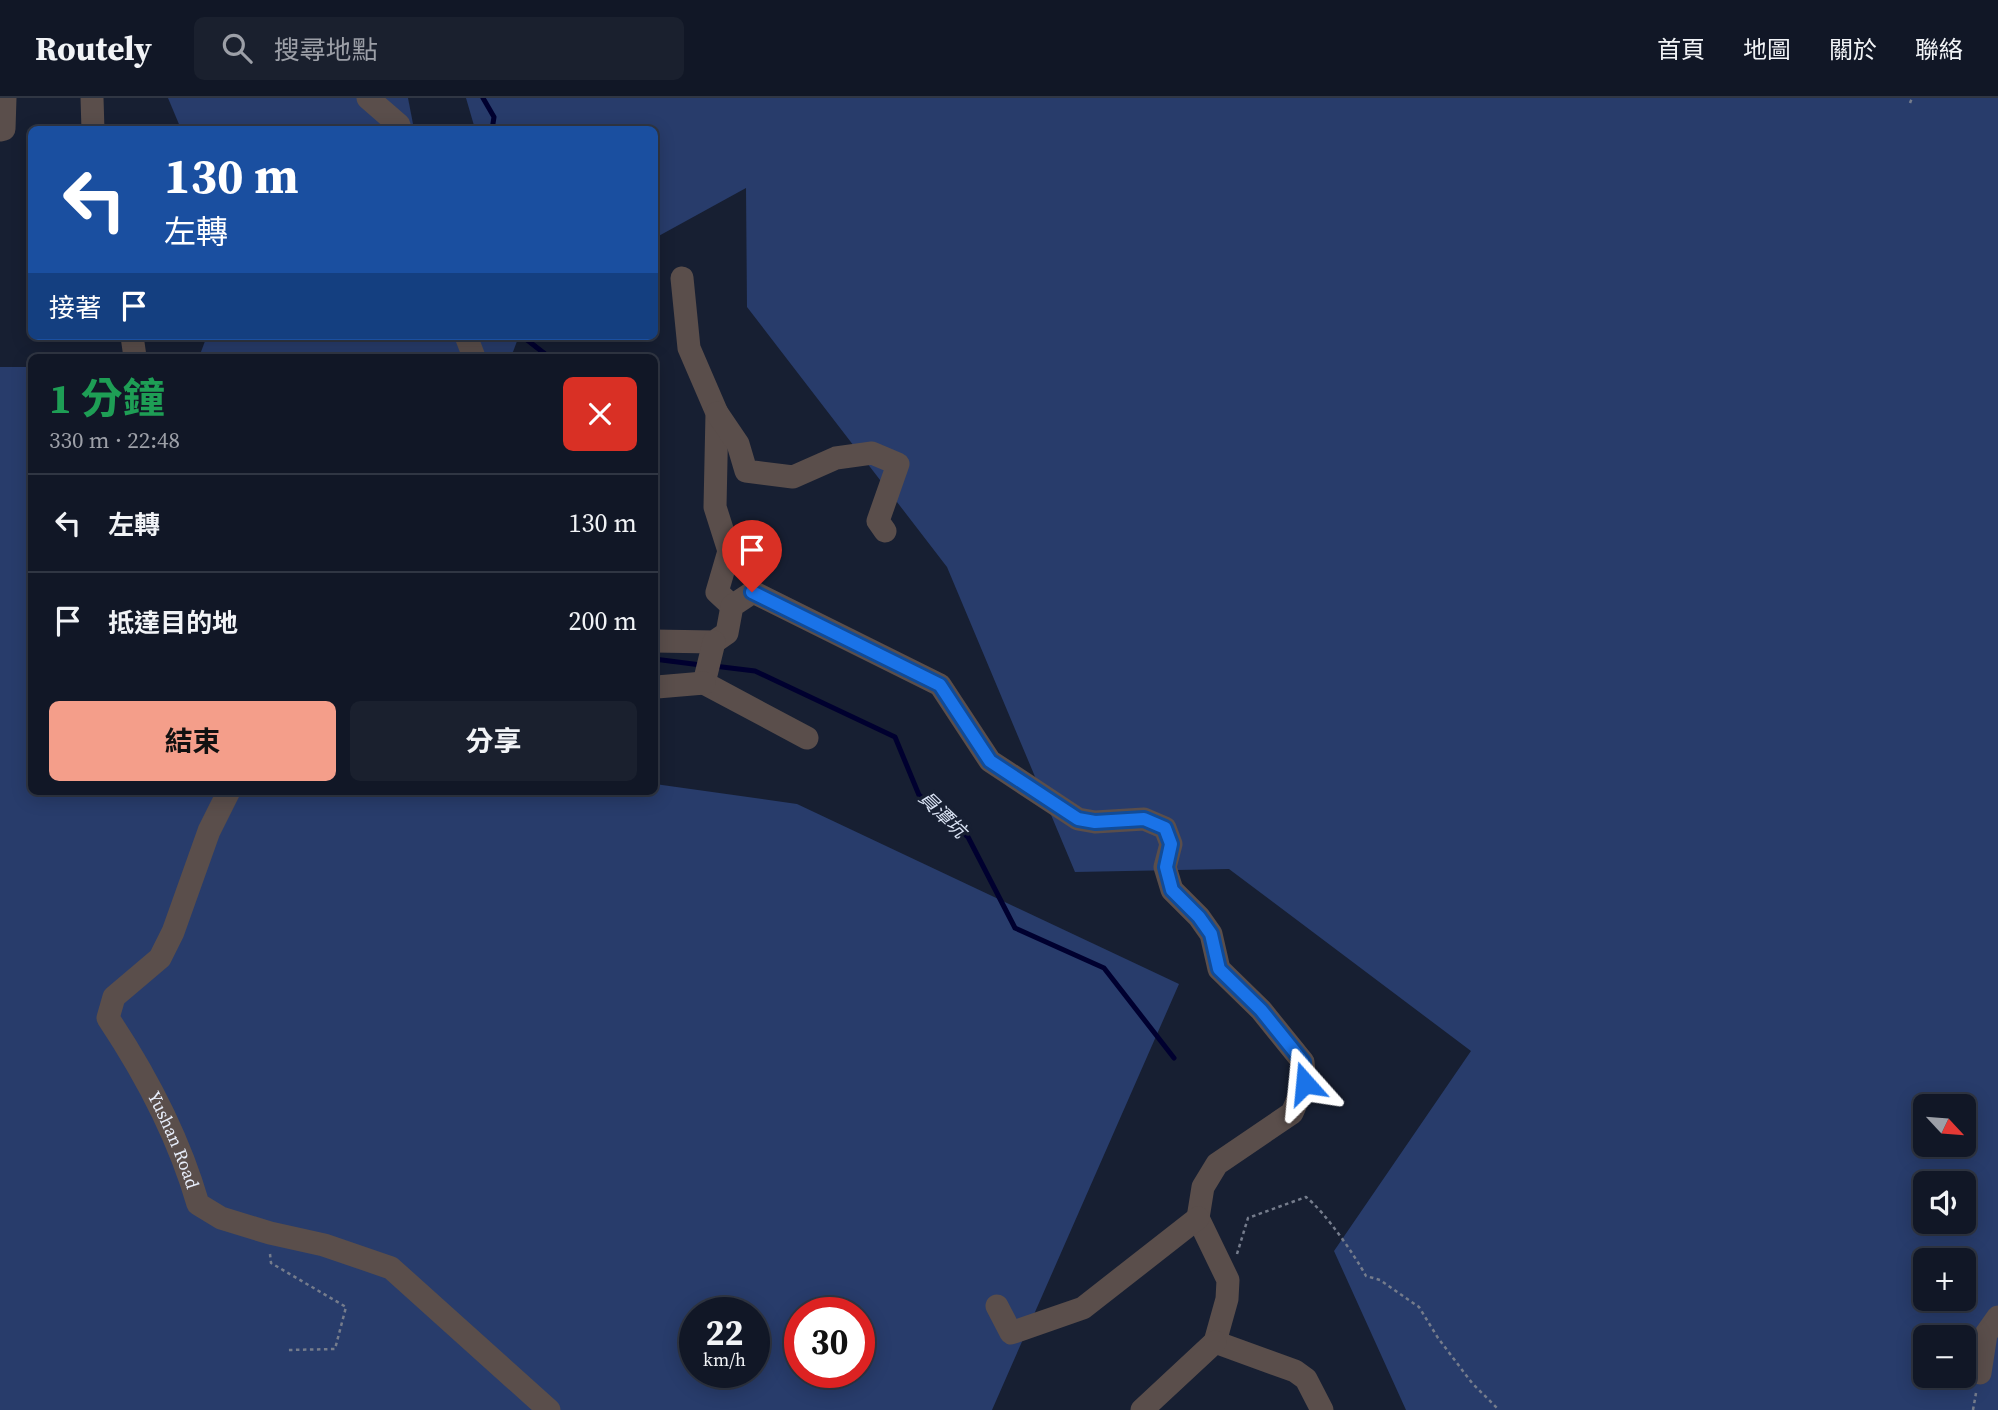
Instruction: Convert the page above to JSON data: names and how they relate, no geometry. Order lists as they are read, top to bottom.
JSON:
{
  "streets": {
    "street": ["Yushan Road"]
  },
  "water": ["員潭坑"],
  "north": "bottom right",
  "page": {
    "header": "Routely",
    "search": "搜尋地點",
    "nav": [
      "首頁",
      "地圖",
      "關於",
      "聯絡"
    ],
    "turn": ["130 m", "左轉"],
    "then": "接著",
    "heading": ["1 分鐘", "330 m · 22:48"],
    "list": [
      {
        "name": "左轉",
        "value": "130 m"
      },
      {
        "name": "抵達目的地",
        "value": "200 m"
      }
    ],
    "buttons": ["結束", "分享"],
    "map_buttons": ["+", "−"],
    "speed": "22 km/h",
    "limit": "30"
  }
}
